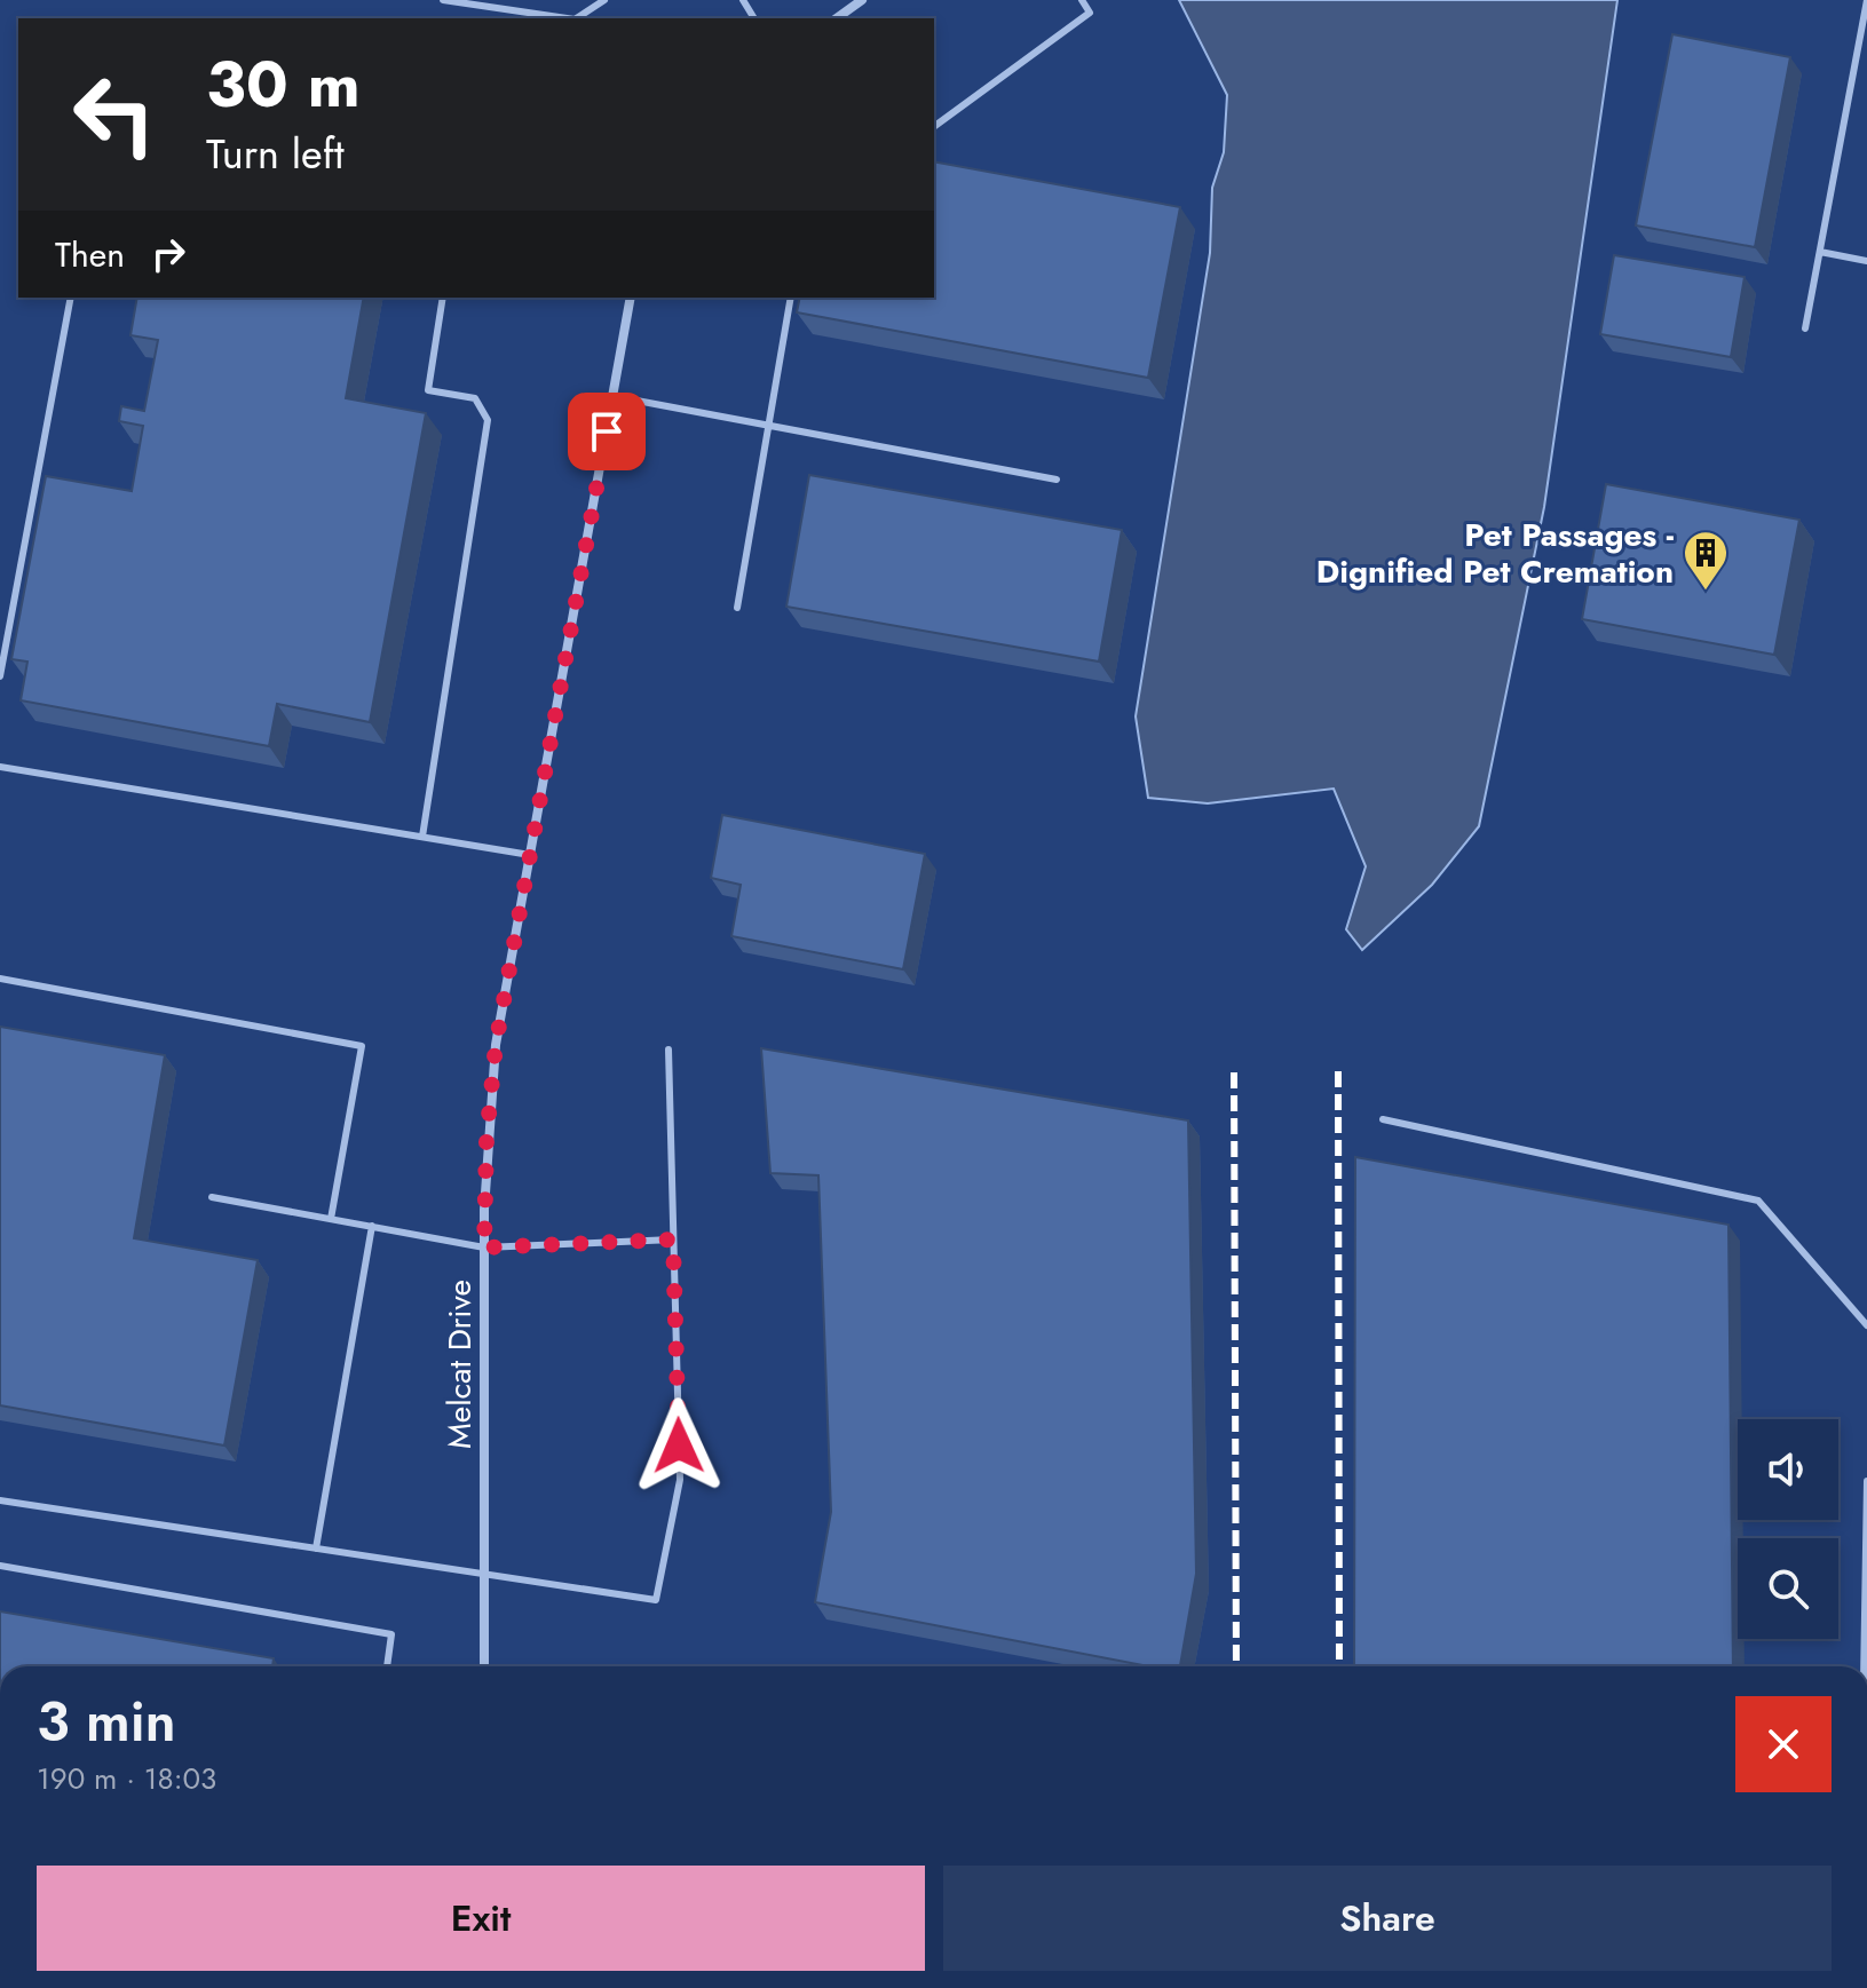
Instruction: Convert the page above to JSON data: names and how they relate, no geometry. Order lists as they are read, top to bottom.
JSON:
{
  "streets": {
    "street": ["Melcat Drive"]
  },
  "places": {
    "building": ["Pet Passages - Dignified Pet Cremation"]
  },
  "page": {
    "turn": ["30 m", "Turn left"],
    "then": "Then",
    "heading": ["3 min", "190 m · 18:03"],
    "buttons": ["Exit", "Share"]
  }
}
